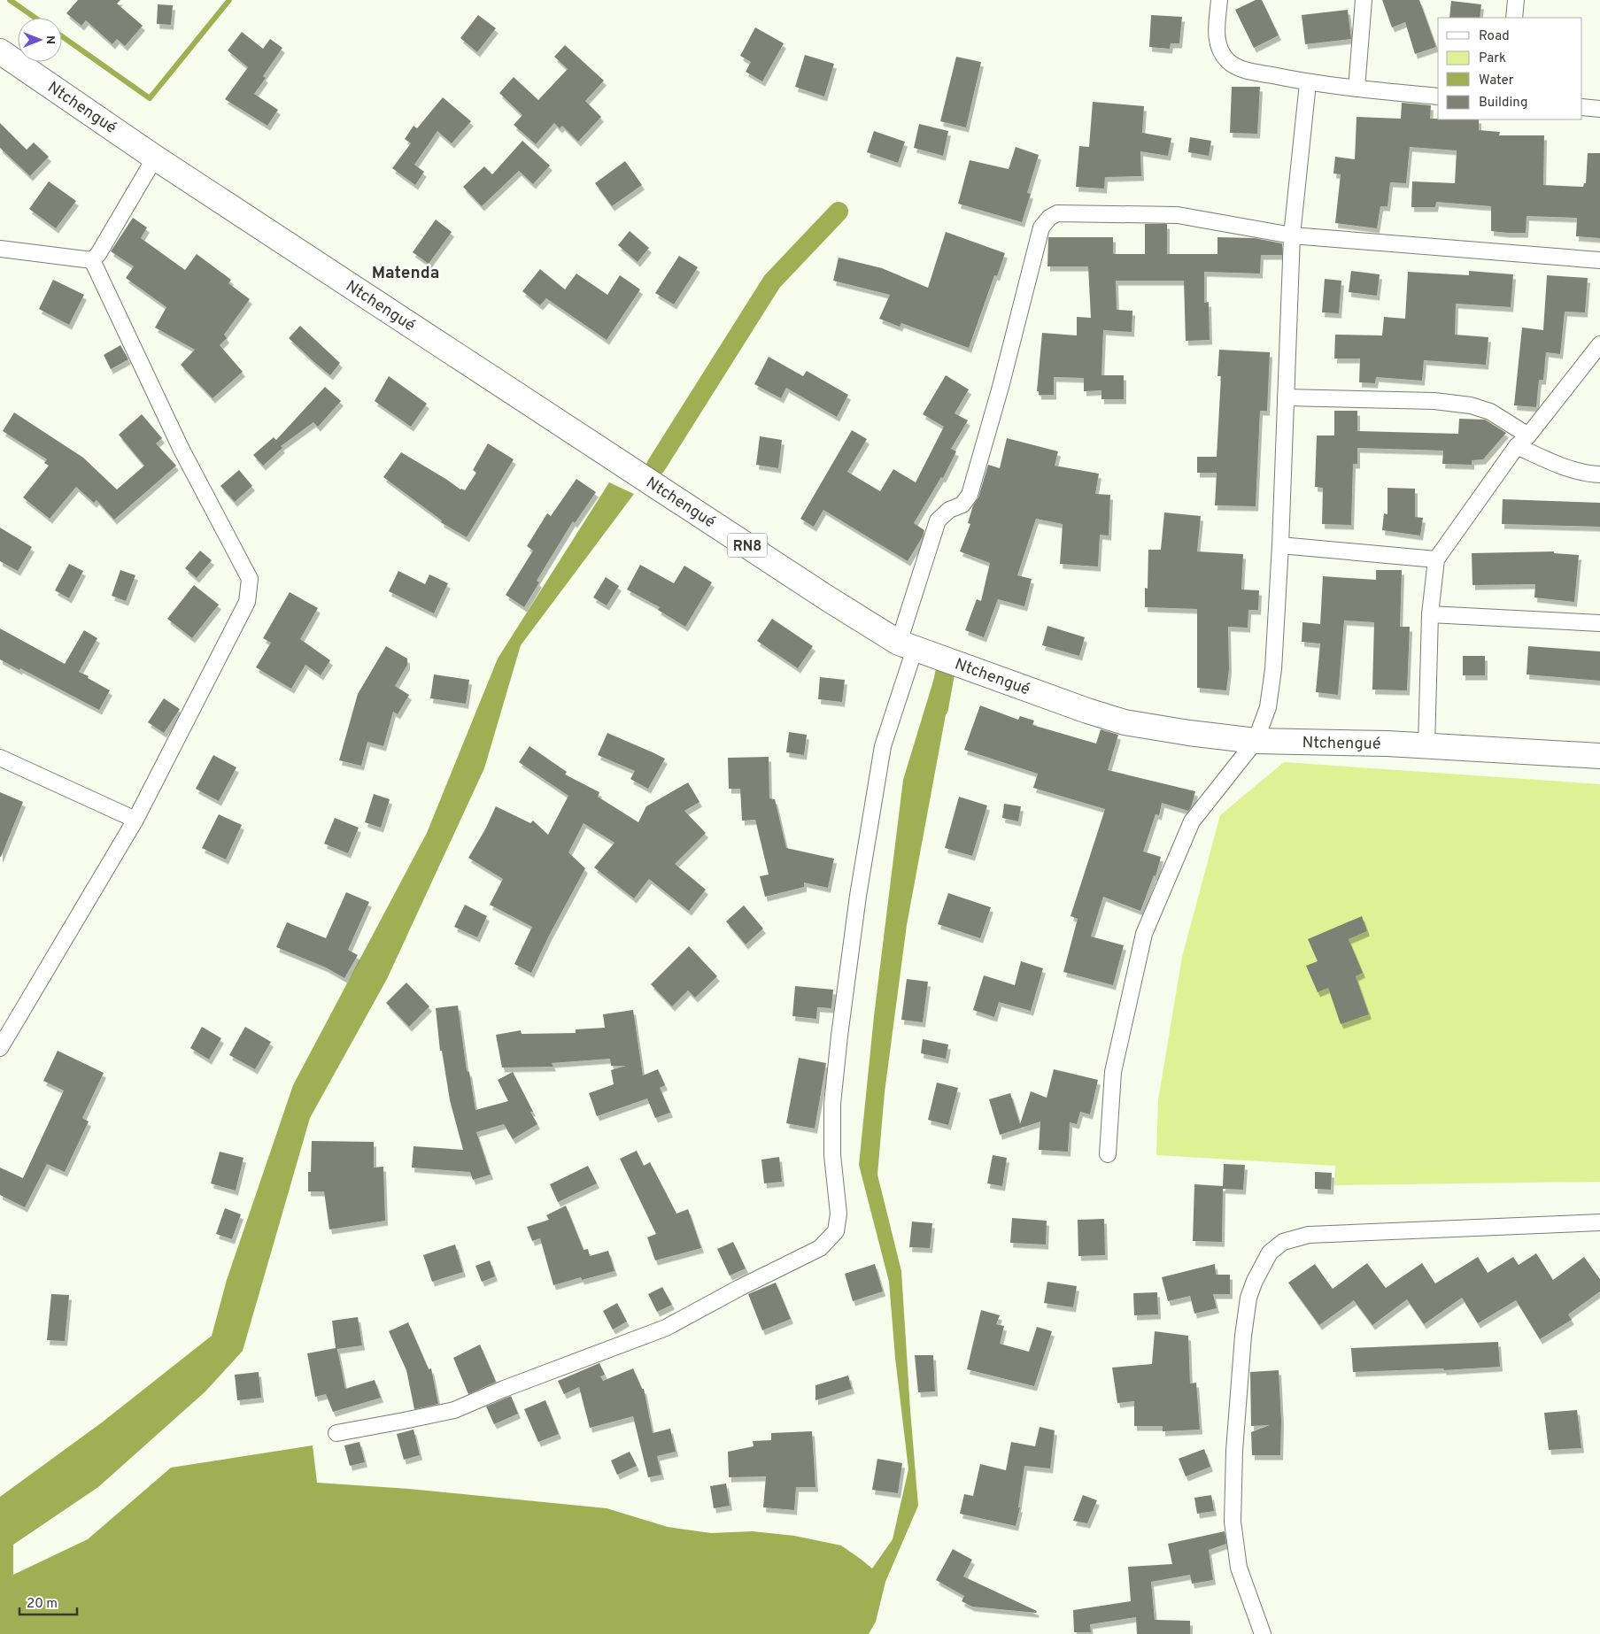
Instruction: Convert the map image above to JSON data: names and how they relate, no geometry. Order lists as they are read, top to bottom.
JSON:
{
  "streets": {
    "main road": ["Ntchengué", "RN8"]
  },
  "districts": ["Matenda"],
  "legend": [
    "Road",
    "Park",
    "Water",
    "Building"
  ],
  "scale_bar": "20 m",
  "north": "right"
}
